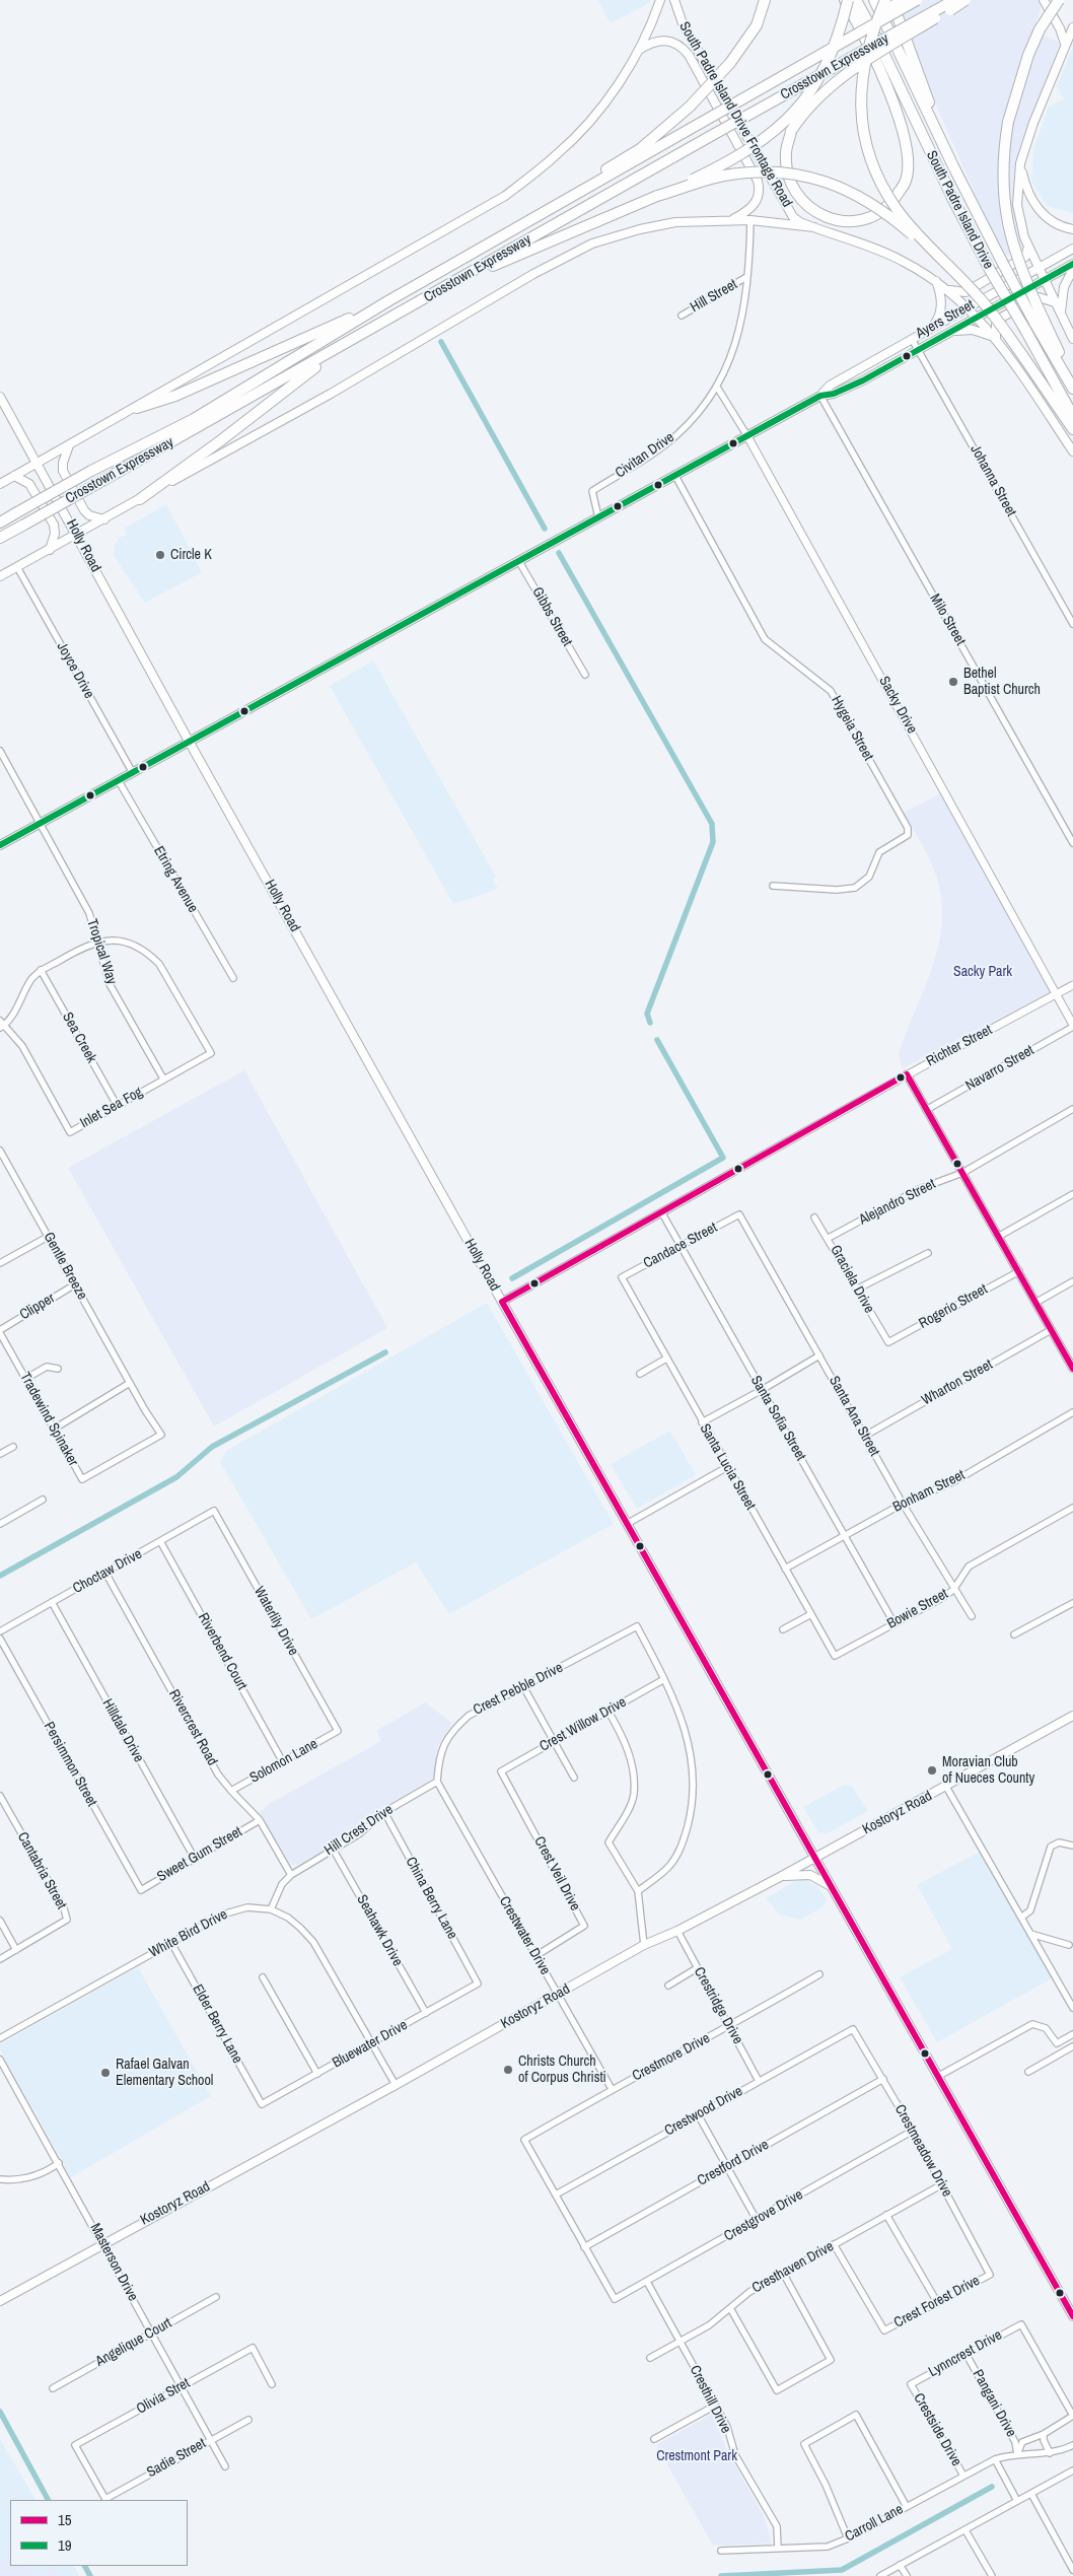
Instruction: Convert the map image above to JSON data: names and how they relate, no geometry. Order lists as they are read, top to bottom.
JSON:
{
  "streets": {
    "highway": ["Crosstown Expressway", "South Padre Island Drive"],
    "main road": [
      "South Padre Island Drive Frontage Road",
      "Ayers Street",
      "Holly Road",
      "Kostoryz Road"
    ],
    "street": [
      "Hill Street",
      "Civitan Drive",
      "Johanna Street",
      "Gibbs Street",
      "Milo Street",
      "Joyce Drive",
      "Sacky Drive",
      "Hygeia Street",
      "Etring Avenue",
      "Tropical Way",
      "Sea Creek",
      "Richter Street",
      "Navarro Street",
      "Inlet Sea Fog",
      "Alejandro Street",
      "Candace Street",
      "Gentle Breeze",
      "Graciela Drive",
      "Clipper",
      "Rogerio Street",
      "Wharton Street",
      "Santa Ana Street",
      "Santa Sofia Street",
      "Tradewind Spinaker",
      "Santa Lucia Street",
      "Bonham Street",
      "Choctaw Drive",
      "Bowie Street",
      "Waterlily Drive",
      "Riverbend Court",
      "Crest Pebble Drive",
      "Crest Willow Drive",
      "Rivercrest Road",
      "Hilldale Drive",
      "Solomon Lane",
      "Persimmon Street",
      "Hill Crest Drive",
      "Sweet Gum Street",
      "Cantabria Street",
      "Crest Veil Drive",
      "China Berry Lane",
      "Seahawk Drive",
      "White Bird Drive",
      "Crestwater Drive",
      "Crestridge Drive",
      "Elder Berry Lane",
      "Bluewater Drive",
      "Crestmore Drive",
      "Crestwood Drive",
      "Crestmeadow Drive",
      "Crestford Drive",
      "Crestgrove Drive",
      "Masterson Drive",
      "Cresthaven Drive",
      "Crest Forest Drive",
      "Angelique Court",
      "Lynncrest Drive",
      "Olivia Stret",
      "Cresthill Drive",
      "Pangani Drive",
      "Crestside Drive",
      "Sadie Street",
      "Carroll Lane"
    ]
  },
  "crossings": [
    ["South Padre Island Drive Frontage Road", "Ayers Street"],
    ["Hill Street", "Civitan Drive"],
    ["Ayers Street", "Civitan Drive"],
    ["Ayers Street", "Johanna Street"],
    ["Ayers Street", "Holly Road"],
    ["Ayers Street", "Gibbs Street"],
    ["Ayers Street", "Milo Street"],
    ["Ayers Street", "Joyce Drive"],
    ["Ayers Street", "Sacky Drive"],
    ["Ayers Street", "Hygeia Street"],
    ["Ayers Street", "Etring Avenue"],
    ["Ayers Street", "Tropical Way"],
    ["Civitan Drive", "Sacky Drive"],
    ["Holly Road", "Richter Street"],
    ["Holly Road", "Kostoryz Road"],
    ["Sacky Drive", "Richter Street"],
    ["Sacky Drive", "Navarro Street"],
    ["Tropical Way", "Inlet Sea Fog"],
    ["Sea Creek", "Inlet Sea Fog"],
    ["Richter Street", "Santa Sofia Street"],
    ["Alejandro Street", "Graciela Drive"],
    ["Candace Street", "Santa Ana Street"],
    ["Candace Street", "Santa Sofia Street"],
    ["Candace Street", "Santa Lucia Street"],
    ["Gentle Breeze", "Clipper"],
    ["Gentle Breeze", "Tradewind Spinaker"],
    ["Graciela Drive", "Rogerio Street"],
    ["Clipper", "Tradewind Spinaker"],
    ["Wharton Street", "Santa Ana Street"],
    ["Santa Ana Street", "Bonham Street"],
    ["Santa Ana Street", "Bowie Street"],
    ["Santa Sofia Street", "Bonham Street"],
    ["Santa Sofia Street", "Bowie Street"],
    ["Santa Lucia Street", "Bonham Street"],
    ["Santa Lucia Street", "Bowie Street"],
    ["Choctaw Drive", "Waterlily Drive"],
    ["Choctaw Drive", "Riverbend Court"],
    ["Choctaw Drive", "Rivercrest Road"],
    ["Choctaw Drive", "Hilldale Drive"],
    ["Waterlily Drive", "Solomon Lane"],
    ["Riverbend Court", "Solomon Lane"],
    ["Crest Pebble Drive", "Crest Willow Drive"],
    ["Crest Pebble Drive", "Hill Crest Drive"],
    ["Crest Pebble Drive", "Crestwater Drive"],
    ["Crest Willow Drive", "Crest Veil Drive"],
    ["Rivercrest Road", "Solomon Lane"],
    ["Rivercrest Road", "Hill Crest Drive"],
    ["Rivercrest Road", "Sweet Gum Street"],
    ["Hilldale Drive", "Sweet Gum Street"],
    ["Persimmon Street", "Sweet Gum Street"],
    ["Kostoryz Road", "White Bird Drive"],
    ["Kostoryz Road", "Crestwater Drive"],
    ["Kostoryz Road", "Crestridge Drive"],
    ["Kostoryz Road", "Masterson Drive"],
    ["Hill Crest Drive", "China Berry Lane"],
    ["Hill Crest Drive", "Seahawk Drive"],
    ["Hill Crest Drive", "White Bird Drive"],
    ["Hill Crest Drive", "Crestwater Drive"],
    ["Crest Veil Drive", "Crestwater Drive"],
    ["China Berry Lane", "Bluewater Drive"],
    ["Seahawk Drive", "Bluewater Drive"],
    ["White Bird Drive", "Elder Berry Lane"],
    ["White Bird Drive", "Bluewater Drive"],
    ["Crestwater Drive", "Crestmore Drive"],
    ["Crestridge Drive", "Crestmore Drive"],
    ["Crestridge Drive", "Crestwood Drive"],
    ["Elder Berry Lane", "Bluewater Drive"],
    ["Crestmore Drive", "Crestwood Drive"],
    ["Crestwood Drive", "Crestmeadow Drive"],
    ["Crestmeadow Drive", "Crestford Drive"],
    ["Crestmeadow Drive", "Crestgrove Drive"],
    ["Crestmeadow Drive", "Cresthaven Drive"],
    ["Crestmeadow Drive", "Crest Forest Drive"],
    ["Crestford Drive", "Crestgrove Drive"],
    ["Crestgrove Drive", "Cresthill Drive"],
    ["Masterson Drive", "Angelique Court"],
    ["Masterson Drive", "Olivia Stret"],
    ["Masterson Drive", "Sadie Street"],
    ["Cresthaven Drive", "Crest Forest Drive"],
    ["Cresthaven Drive", "Cresthill Drive"],
    ["Lynncrest Drive", "Pangani Drive"],
    ["Lynncrest Drive", "Crestside Drive"],
    ["Olivia Stret", "Sadie Street"],
    ["Cresthill Drive", "Carroll Lane"],
    ["Pangani Drive", "Carroll Lane"],
    ["Crestside Drive", "Carroll Lane"]
  ],
  "parks": ["Sacky Park", "Crestmont Park"],
  "places": [
    "Circle K",
    "Bethel Baptist Church",
    "Moravian Club of Nueces County",
    "Christs Church of Corpus Christi",
    "Rafael Galvan Elementary School"
  ],
  "lines": ["transit line 19", "transit line 15"],
  "legend": ["15", "19"]
}
